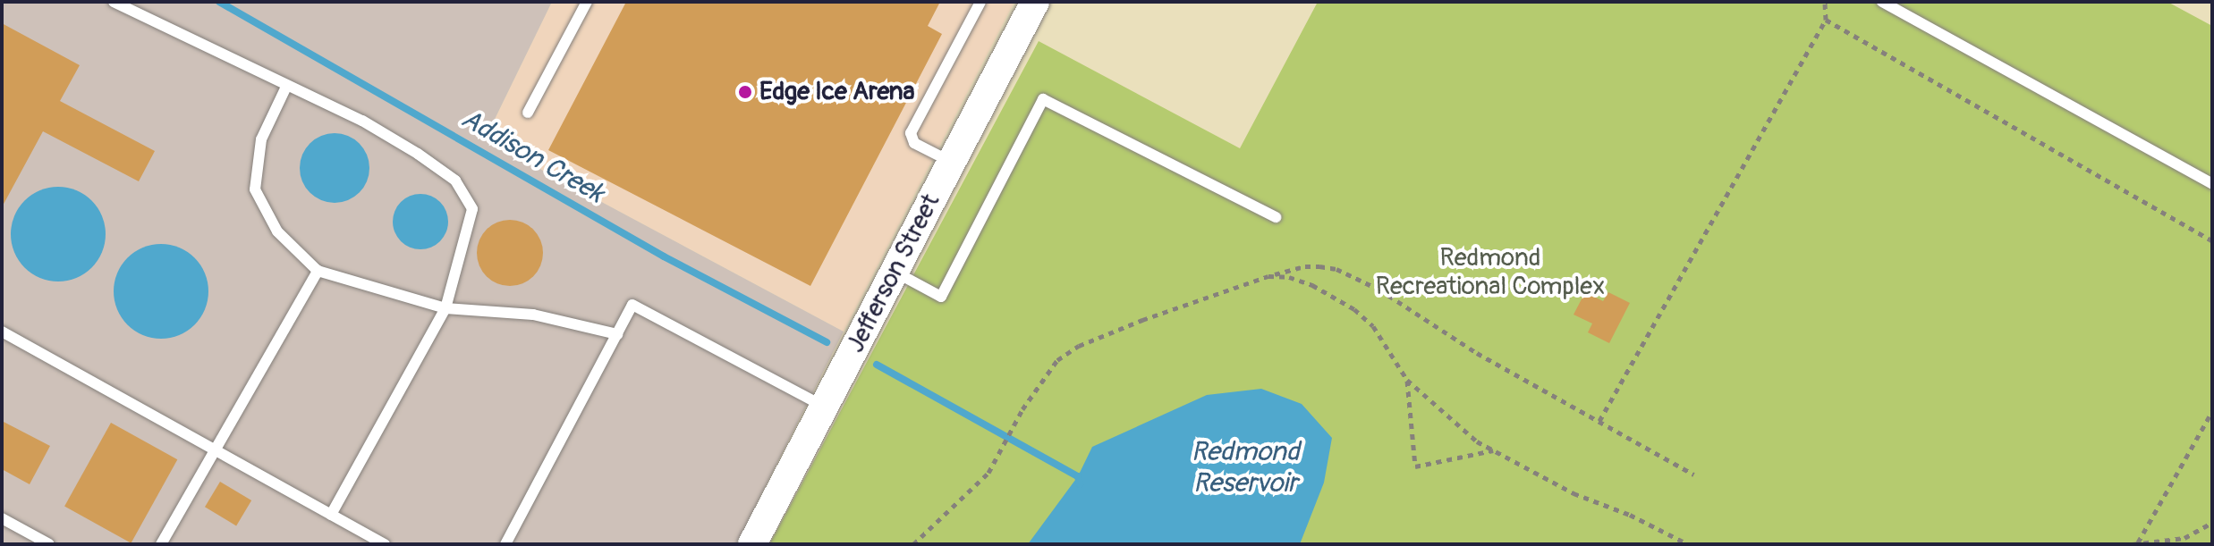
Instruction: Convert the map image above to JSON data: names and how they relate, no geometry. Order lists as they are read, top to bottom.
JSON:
{
  "streets": {
    "street": ["Jefferson Street"]
  },
  "water": ["Addison Creek", "Redmond Reservoir"],
  "parks": ["Redmond Recreational Complex"],
  "places": ["Edge Ice Arena"]
}
